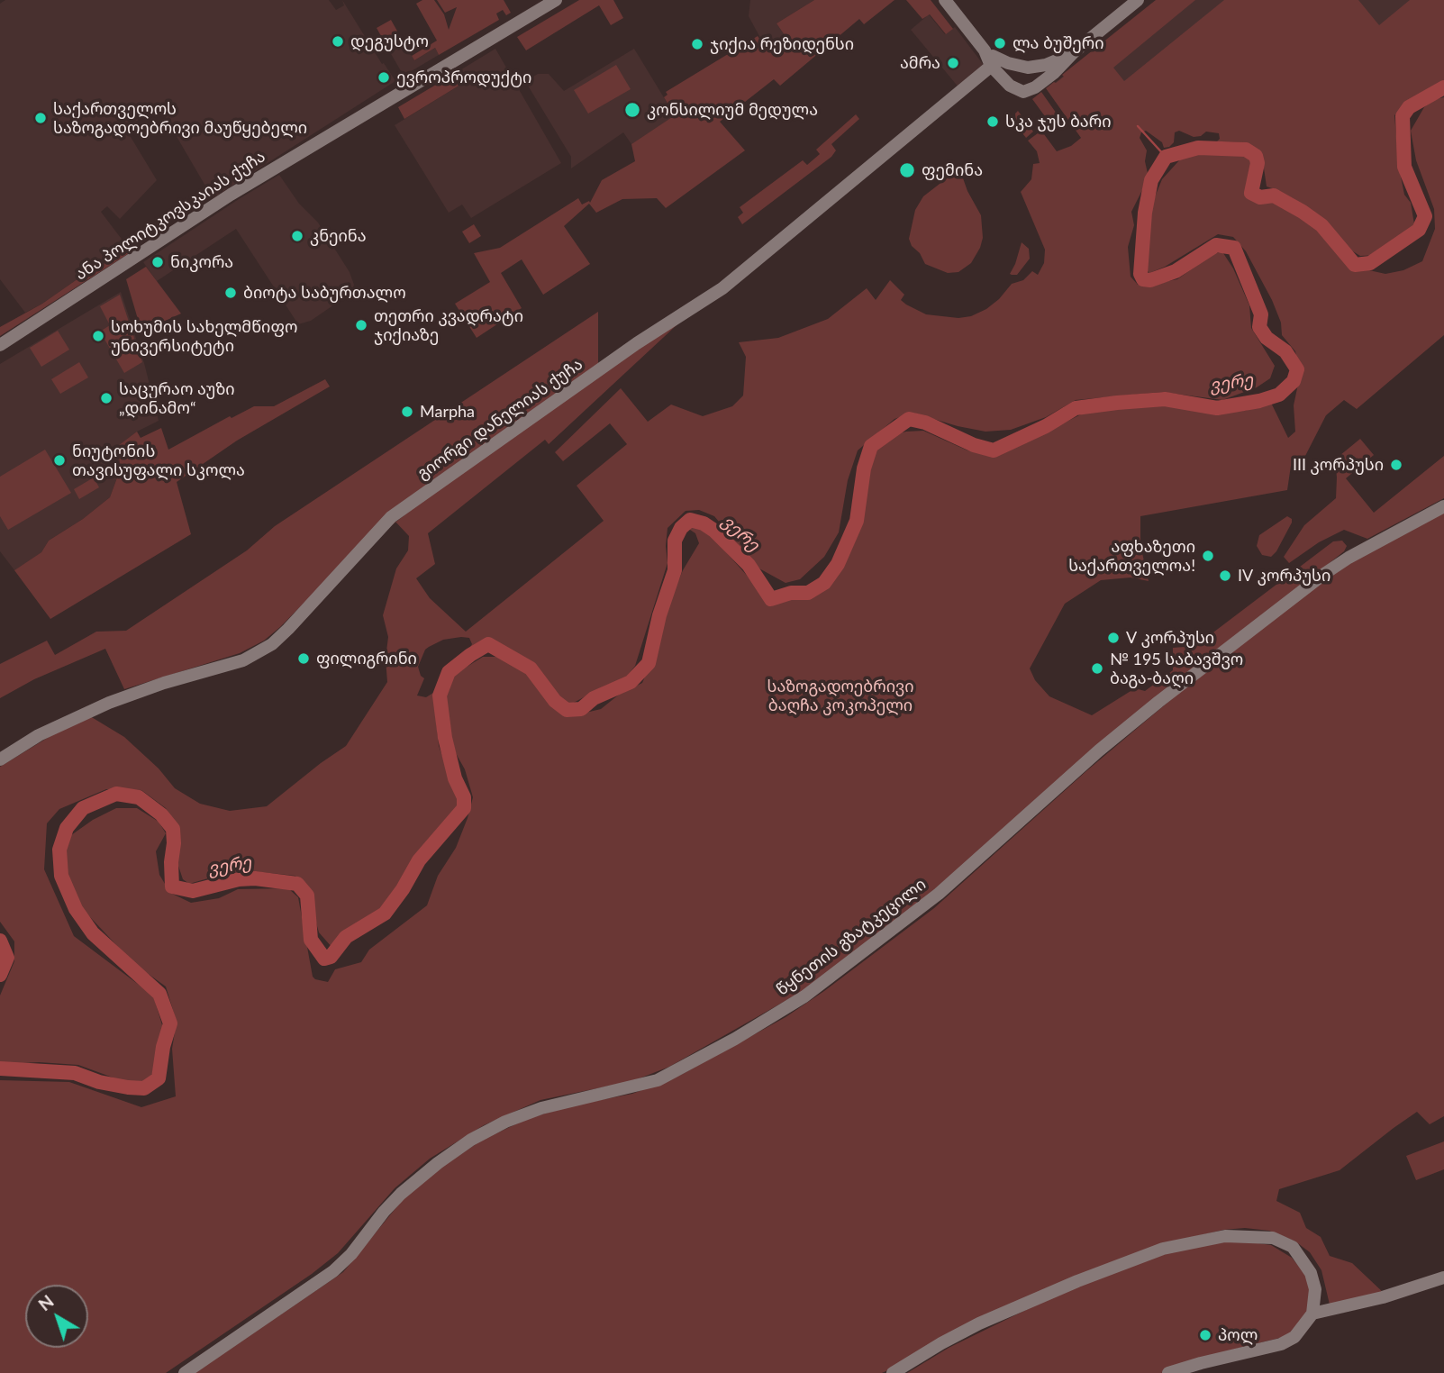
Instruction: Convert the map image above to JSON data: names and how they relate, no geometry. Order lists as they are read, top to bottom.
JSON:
{
  "streets": {
    "main road": ["ანა პოლიტკოვსკაიას ქუჩა", "გიორგი დანელიას ქუჩა", "წყნეთის გზატკეცილი"]
  },
  "water": ["ვერე"],
  "parks": ["საზოგადოებრივი ბაღჩა კოკოპელი"],
  "places": [
    "დეგუსტო",
    "ლა ბუშერი",
    "ჯიქია რეზიდენსი",
    "ამრა",
    "ევროპროდუქტი",
    "კონსილიუმ მედულა",
    "საქართველოს საზოგადოებრივი მაუწყებელი",
    "სკა ჯუს ბარი",
    "ფემინა",
    "კნეინა",
    "ნიკორა",
    "ბიოტა საბურთალო",
    "თეთრი კვადრატი ჯიქიაზე",
    "სოხუმის სახელმწიფო უნივერსიტეტი",
    "საცურაო აუზი „დინამო“",
    "Marpha",
    "ნიუტონის თავისუფალი სკოლა",
    "III კორპუსი",
    "აფხაზეთი საქართველოა!",
    "IV კორპუსი",
    "V კორპუსი",
    "ფილიგრინი",
    "№ 195 საბავშვო ბაგა-ბაღი",
    "პოლ"
  ],
  "north": "top left"
}
